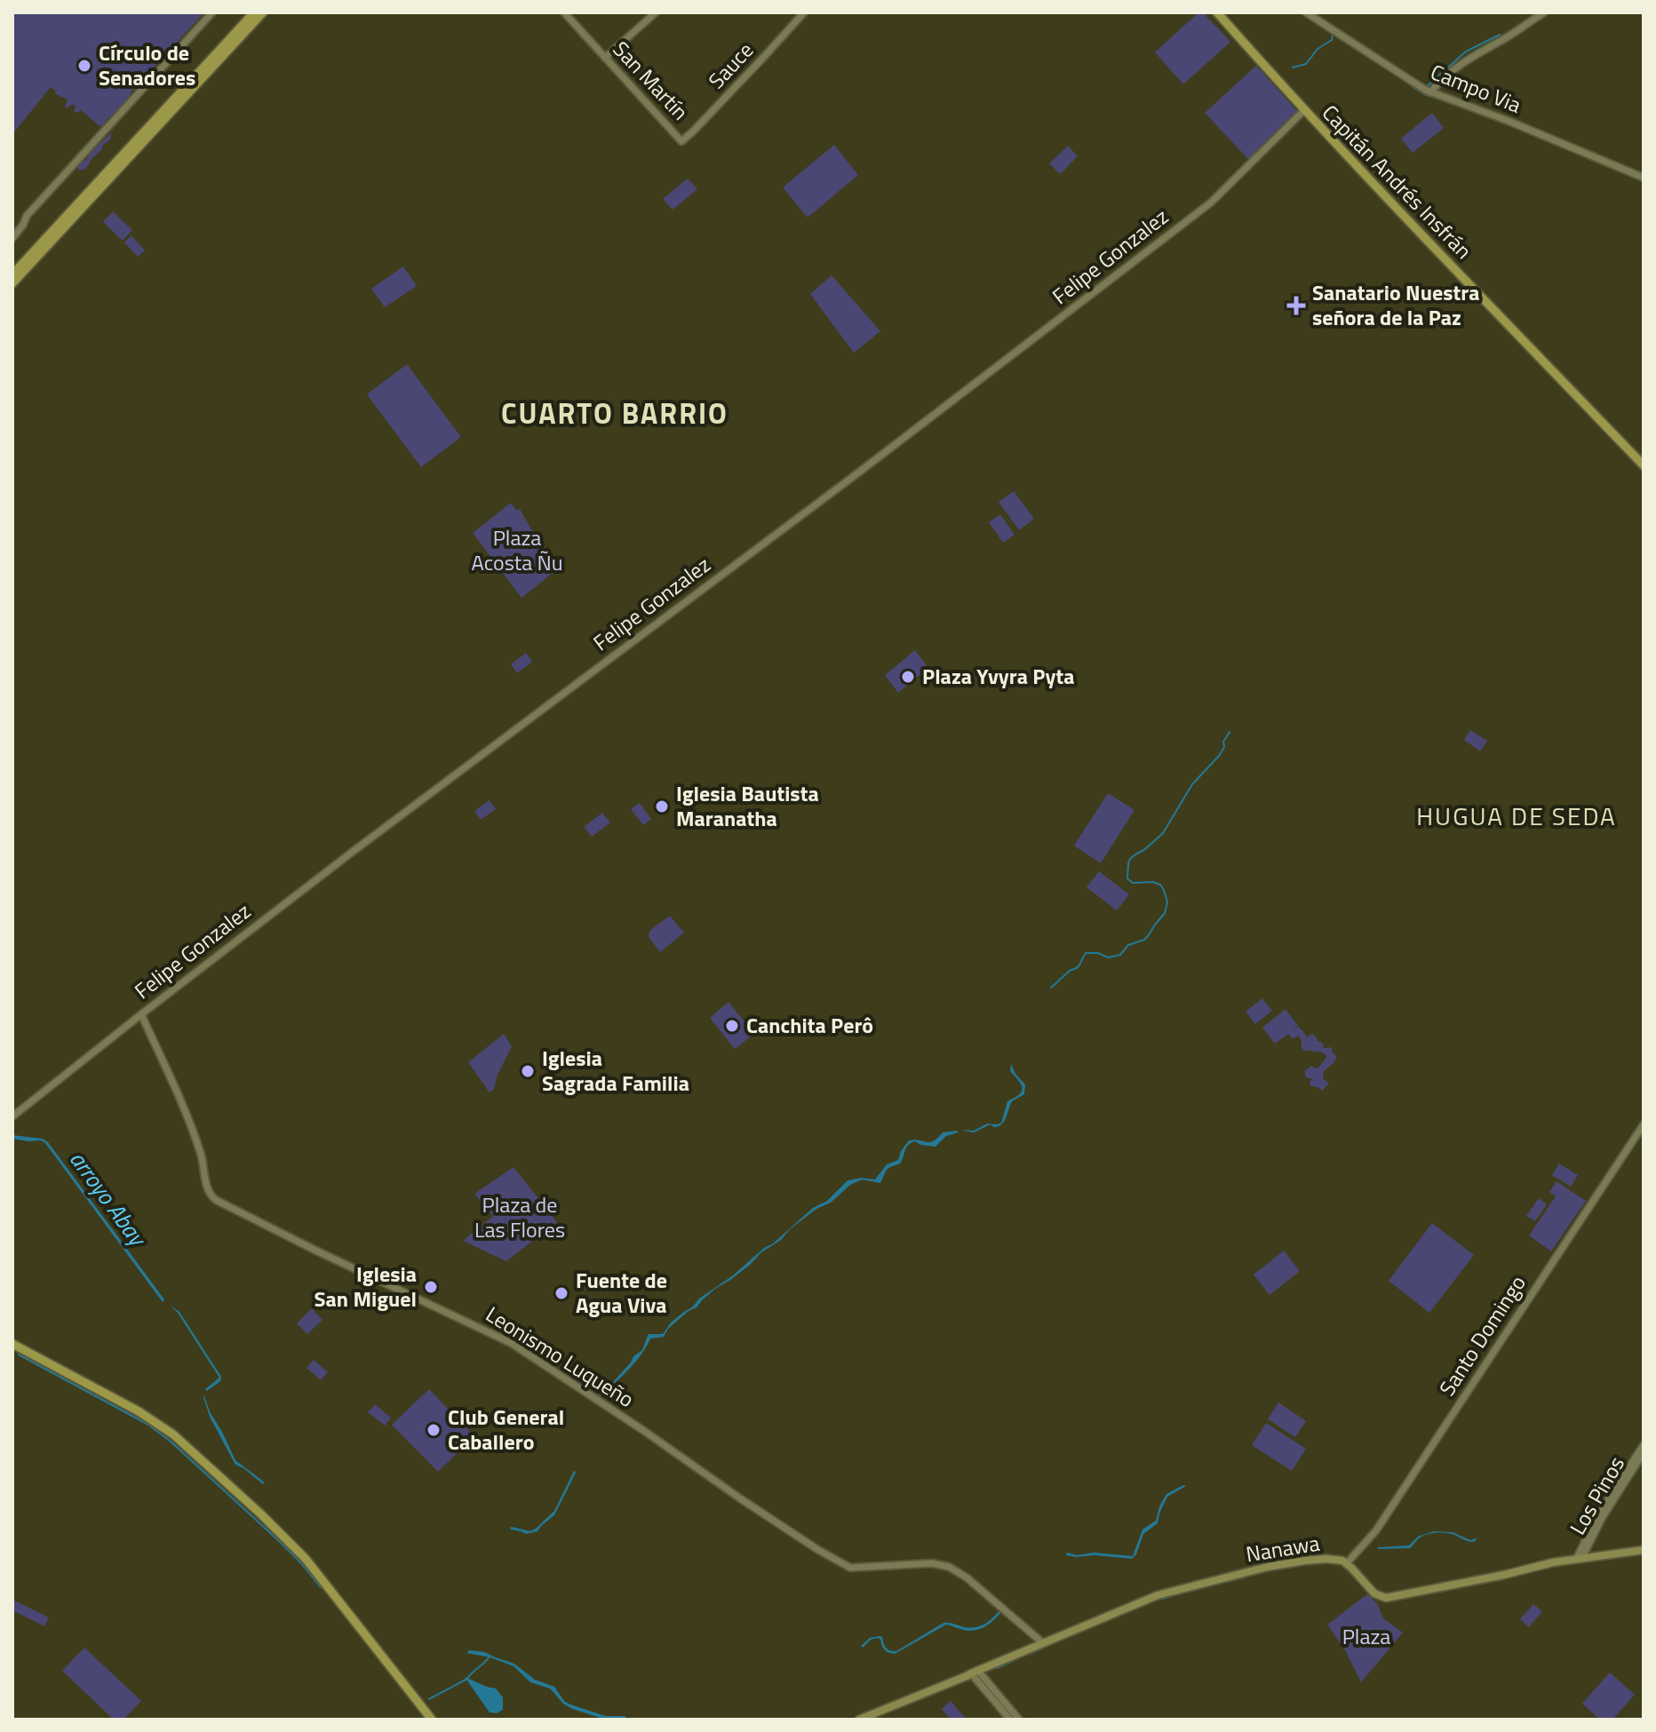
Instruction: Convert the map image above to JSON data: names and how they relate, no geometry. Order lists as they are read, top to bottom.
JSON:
{
  "streets": {
    "main road": ["Capitán Andrés Insfrán", "Nanawa"],
    "street": [
      "Sauce",
      "San Martín",
      "Campo Via",
      "Felipe Gonzalez",
      "Santo Domingo",
      "Leonismo Luqueño",
      "Los Pinos"
    ]
  },
  "crossings": [
    ["Sauce", "San Martín"],
    ["Capitán Andrés Insfrán", "Felipe Gonzalez"],
    ["Felipe Gonzalez", "Leonismo Luqueño"],
    ["Santo Domingo", "Nanawa"],
    ["Leonismo Luqueño", "Nanawa"],
    ["Los Pinos", "Nanawa"]
  ],
  "districts": ["CUARTO BARRIO", "HUGUA DE SEDA"],
  "water": ["arroyo Abay"],
  "parks": ["Plaza Acosta Ñu", "Plaza de Las Flores", "Plaza"],
  "places": {
    "other": [
      "Círculo de Senadores",
      "Plaza Yvyra Pyta",
      "Iglesia Bautista Maranatha",
      "Canchita Perô",
      "Iglesia Sagrada Familia",
      "Iglesia San Miguel",
      "Fuente de Agua Viva",
      "Club General Caballero"
    ],
    "health": ["Sanatario Nuestra señora de la Paz"]
  }
}
